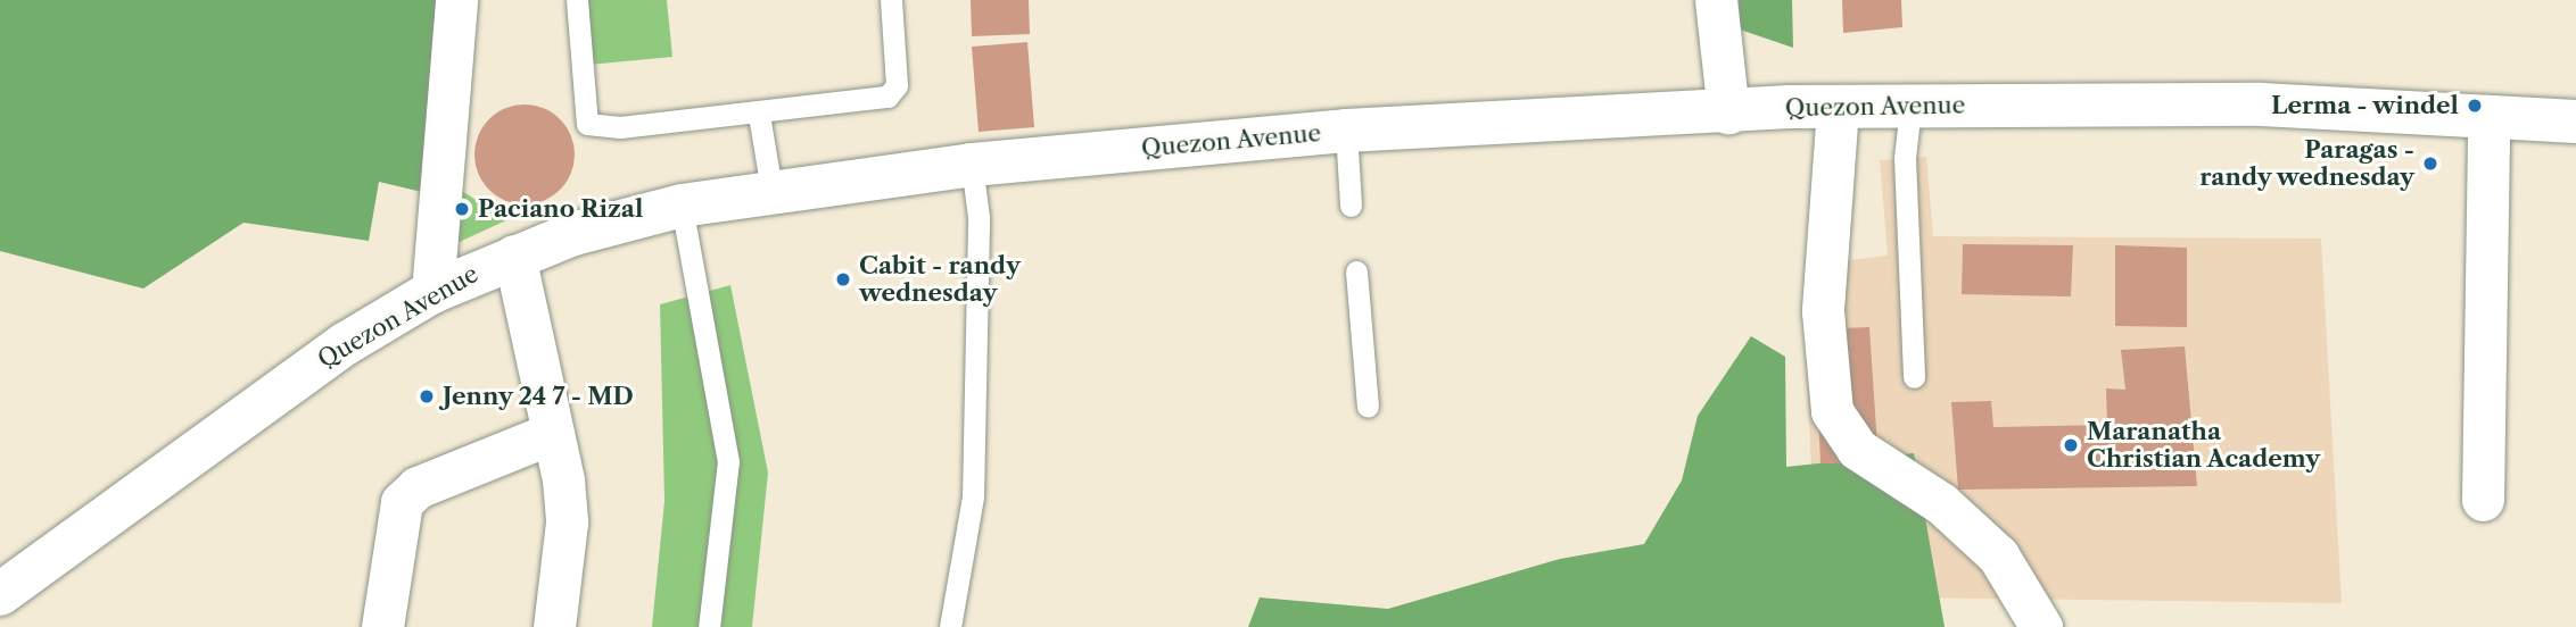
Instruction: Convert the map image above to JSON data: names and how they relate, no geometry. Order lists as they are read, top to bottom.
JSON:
{
  "streets": {
    "main road": ["Quezon Avenue"]
  },
  "places": [
    "Lerma - windel",
    "Paragas - randy wednesday",
    "Paciano Rizal",
    "Cabit - randy wednesday",
    "Jenny 24 7 - MD",
    "Maranatha Christian Academy"
  ]
}
